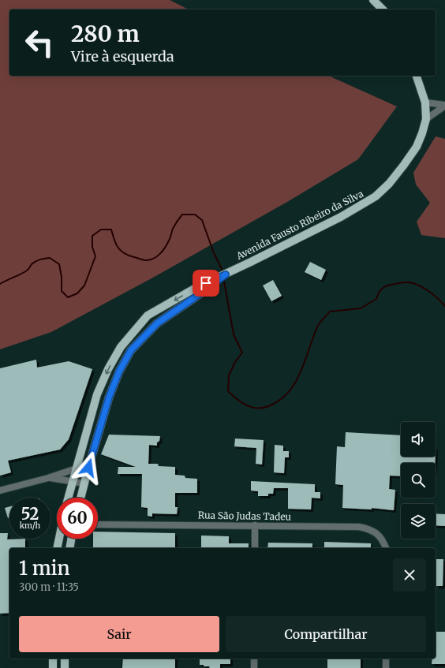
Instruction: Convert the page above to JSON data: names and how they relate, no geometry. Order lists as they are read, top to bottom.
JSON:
{
  "streets": {
    "main road": ["Avenida Fausto Ribeiro da Silva"],
    "street": ["Rua São Judas Tadeu"]
  },
  "page": {
    "turn": ["280 m", "Vire à esquerda"],
    "speed": "52 km/h",
    "limit": "60",
    "heading": ["1 min", "300 m · 11:35"],
    "buttons": ["Sair", "Compartilhar"]
  }
}
